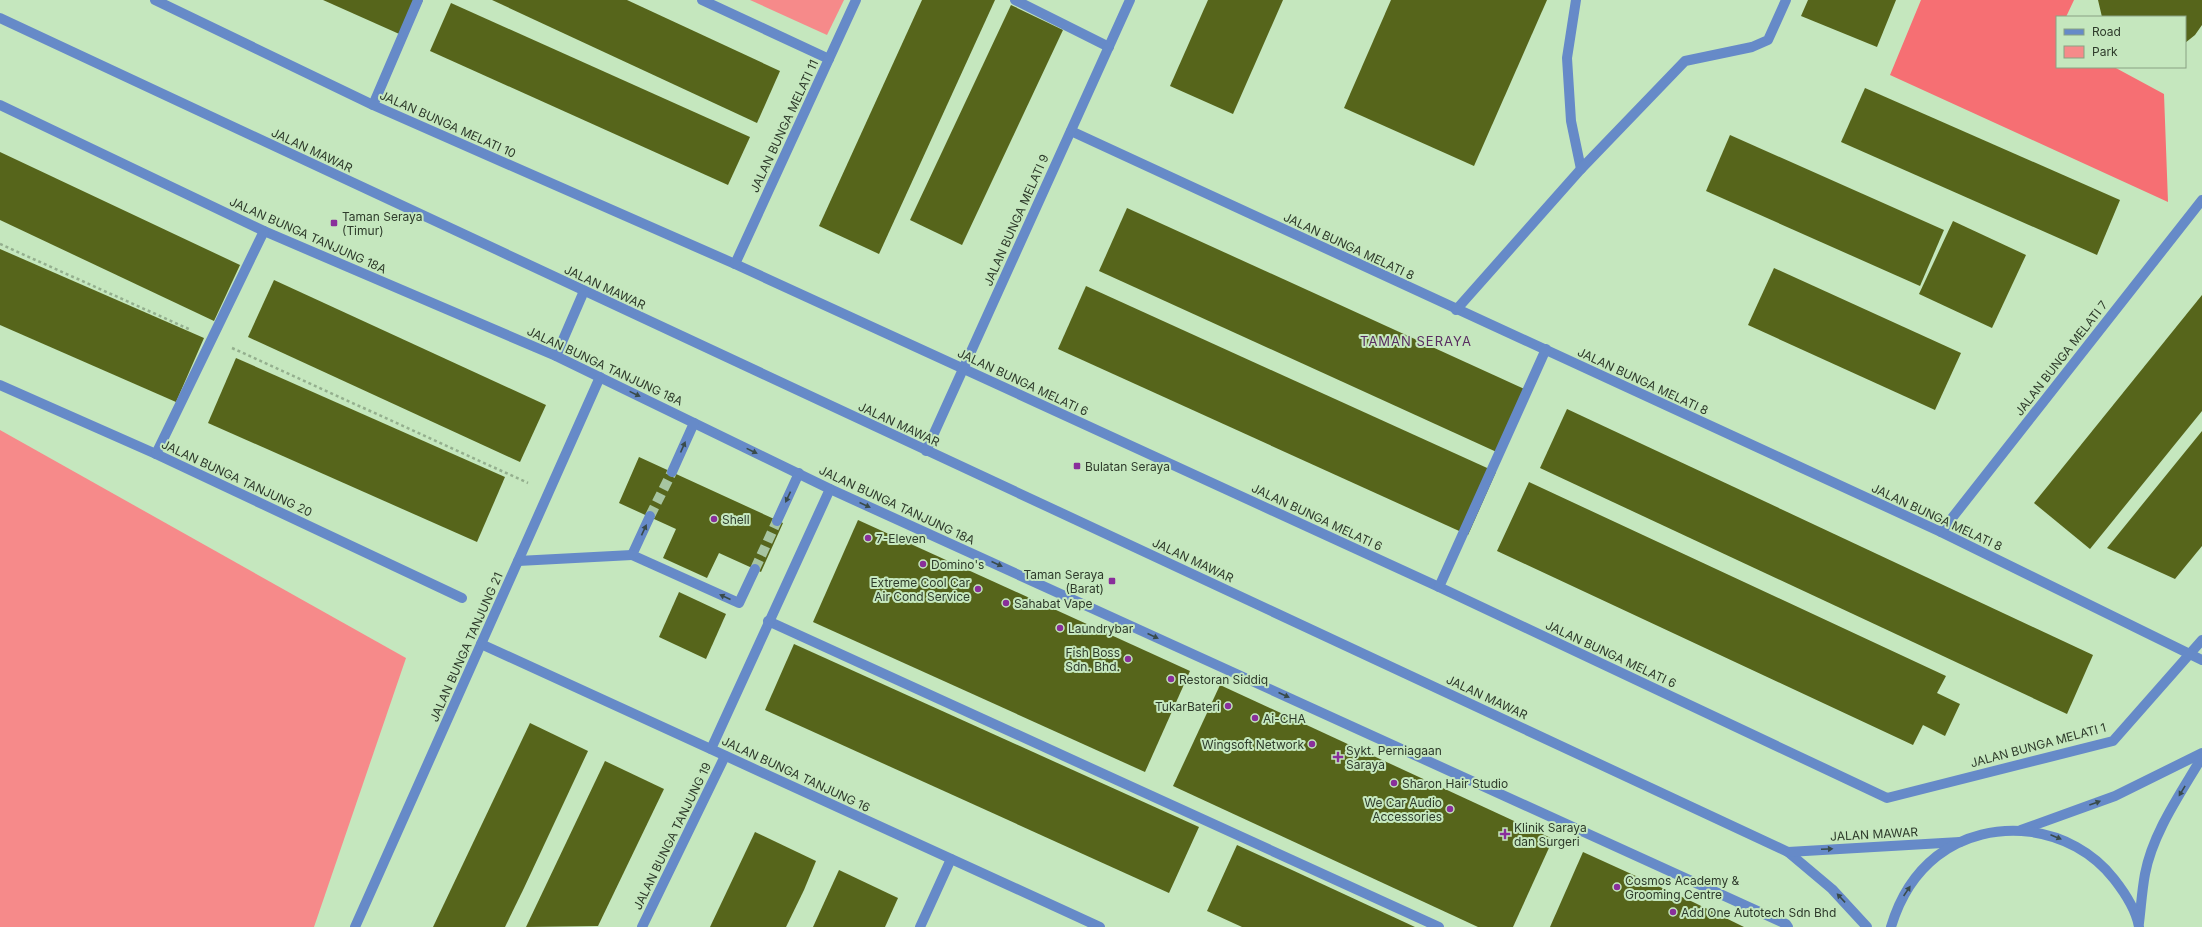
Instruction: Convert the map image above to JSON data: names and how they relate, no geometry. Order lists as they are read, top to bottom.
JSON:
{
  "streets": {
    "street": [
      "JALAN BUNGA MELATI 10",
      "JALAN BUNGA MELATI 11",
      "JALAN MAWAR",
      "JALAN BUNGA MELATI 9",
      "JALAN BUNGA TANJUNG 18A",
      "JALAN BUNGA MELATI 8",
      "JALAN BUNGA MELATI 7",
      "JALAN BUNGA MELATI 6",
      "JALAN BUNGA TANJUNG 20",
      "JALAN BUNGA TANJUNG 21",
      "JALAN BUNGA MELATI 1",
      "JALAN BUNGA TANJUNG 16",
      "JALAN BUNGA TANJUNG 19"
    ]
  },
  "crossings": [
    ["JALAN BUNGA MELATI 10", "JALAN BUNGA MELATI 11"],
    ["JALAN BUNGA MELATI 10", "JALAN BUNGA MELATI 6"],
    ["JALAN BUNGA MELATI 11", "JALAN BUNGA MELATI 6"],
    ["JALAN MAWAR", "JALAN BUNGA MELATI 9"],
    ["JALAN BUNGA MELATI 9", "JALAN BUNGA MELATI 8"],
    ["JALAN BUNGA MELATI 9", "JALAN BUNGA MELATI 6"],
    ["JALAN BUNGA TANJUNG 18A", "JALAN BUNGA TANJUNG 21"],
    ["JALAN BUNGA MELATI 8", "JALAN BUNGA MELATI 7"],
    ["JALAN BUNGA MELATI 8", "JALAN BUNGA MELATI 1"],
    ["JALAN BUNGA MELATI 6", "JALAN BUNGA MELATI 1"],
    ["JALAN BUNGA TANJUNG 21", "JALAN BUNGA TANJUNG 16"],
    ["JALAN BUNGA TANJUNG 16", "JALAN BUNGA TANJUNG 19"]
  ],
  "one_way": ["JALAN BUNGA TANJUNG 18A"],
  "districts": ["TAMAN SERAYA"],
  "places": {
    "transit": ["Taman Seraya (Timur)", "Bulatan Seraya", "Taman Seraya (Barat)"],
    "other": [
      "Shell",
      "7-Eleven",
      "Domino's",
      "Extreme Cool Car Air Cond Service",
      "Sahabat Vape",
      "Laundrybar",
      "Fish Boss Sdn. Bhd.",
      "Restoran Siddiq",
      "TukarBateri",
      "Ai-CHA",
      "Wingsoft Network",
      "Sharon Hair Studio",
      "We Car Audio Accessories",
      "Cosmos Academy & Grooming Centre",
      "Add One Autotech Sdn Bhd"
    ],
    "health": ["Sykt. Perniagaan Saraya", "Klinik Saraya dan Surgeri"]
  },
  "legend": ["Road", "Park"]
}
